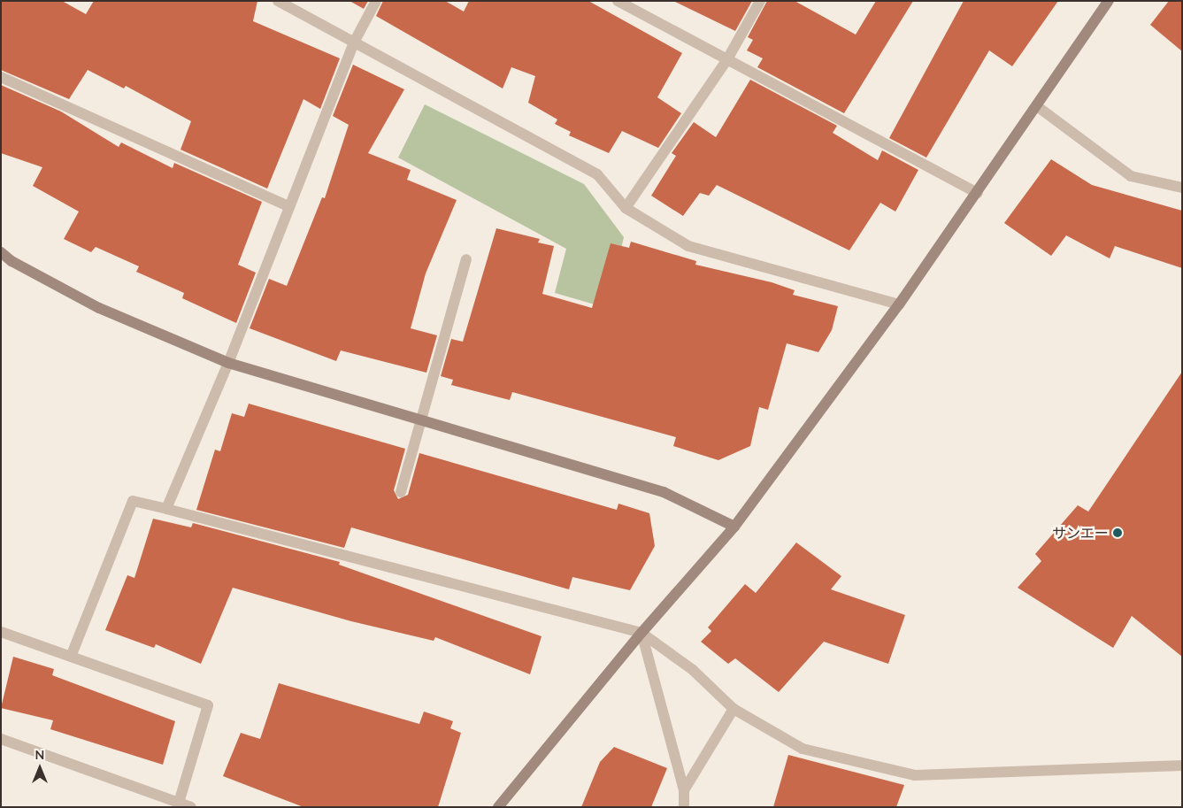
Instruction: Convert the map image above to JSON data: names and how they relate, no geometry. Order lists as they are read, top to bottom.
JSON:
{
  "places": ["サンエー"],
  "north": "top"
}
